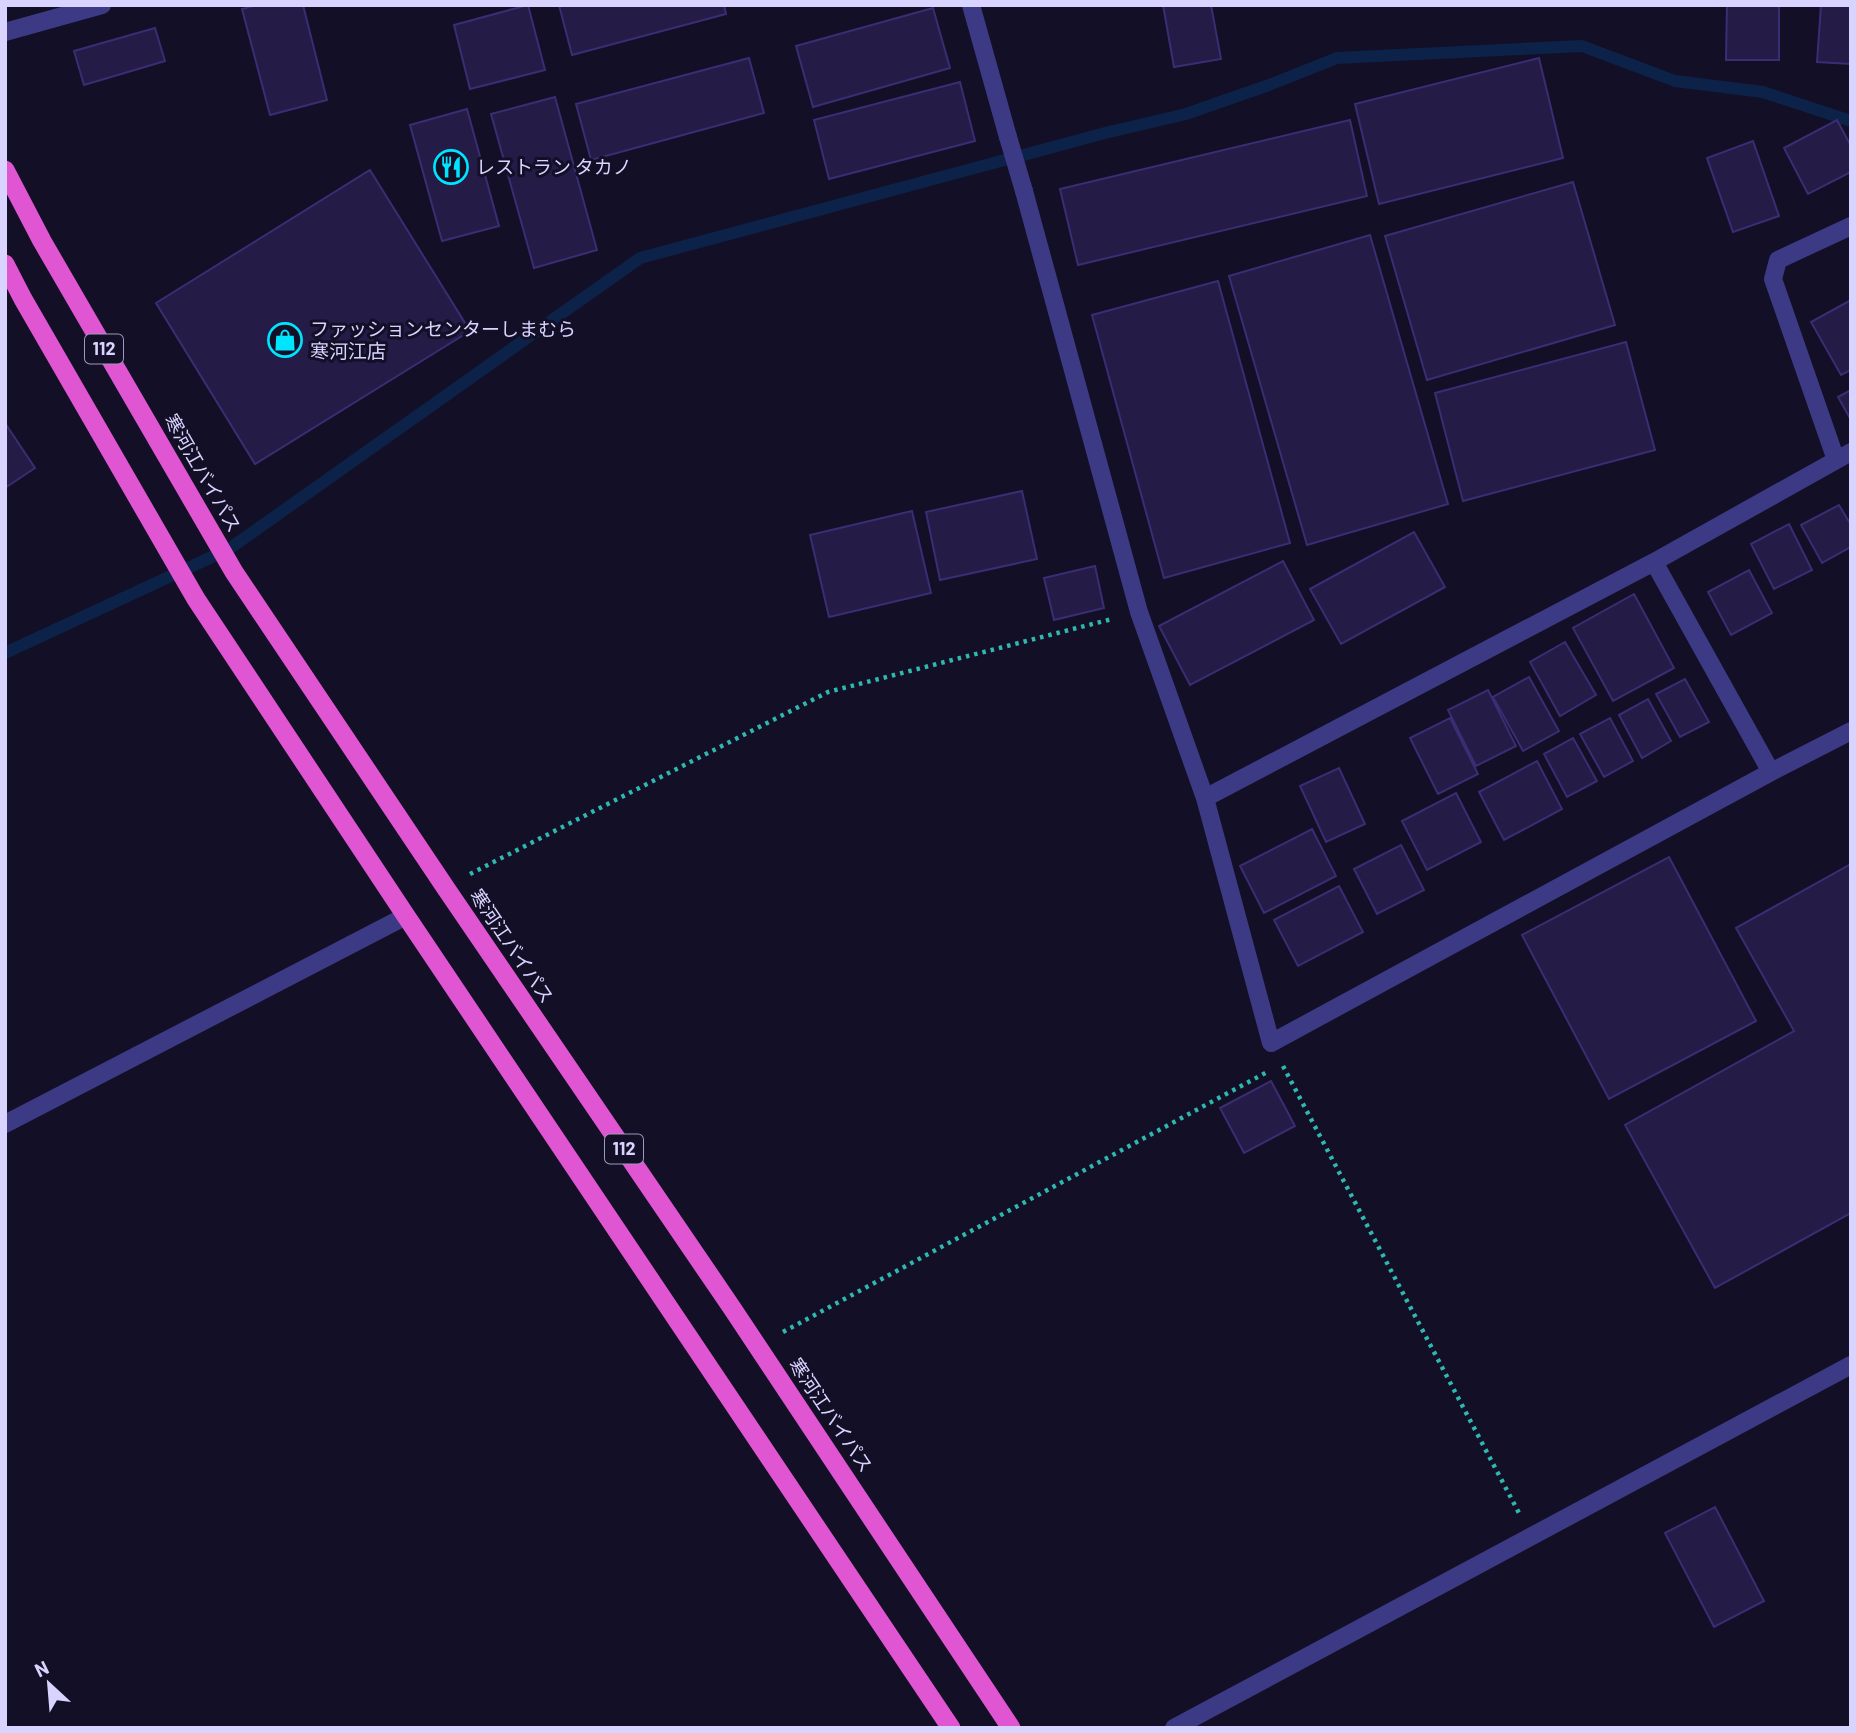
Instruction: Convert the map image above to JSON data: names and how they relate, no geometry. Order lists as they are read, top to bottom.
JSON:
{
  "streets": {
    "highway": ["112", "寒河江バイパス"]
  },
  "places": {
    "restaurant": ["レストラン タカノ"],
    "shop": ["ファッションセンターしまむら 寒河江店"]
  },
  "north": "top left"
}
